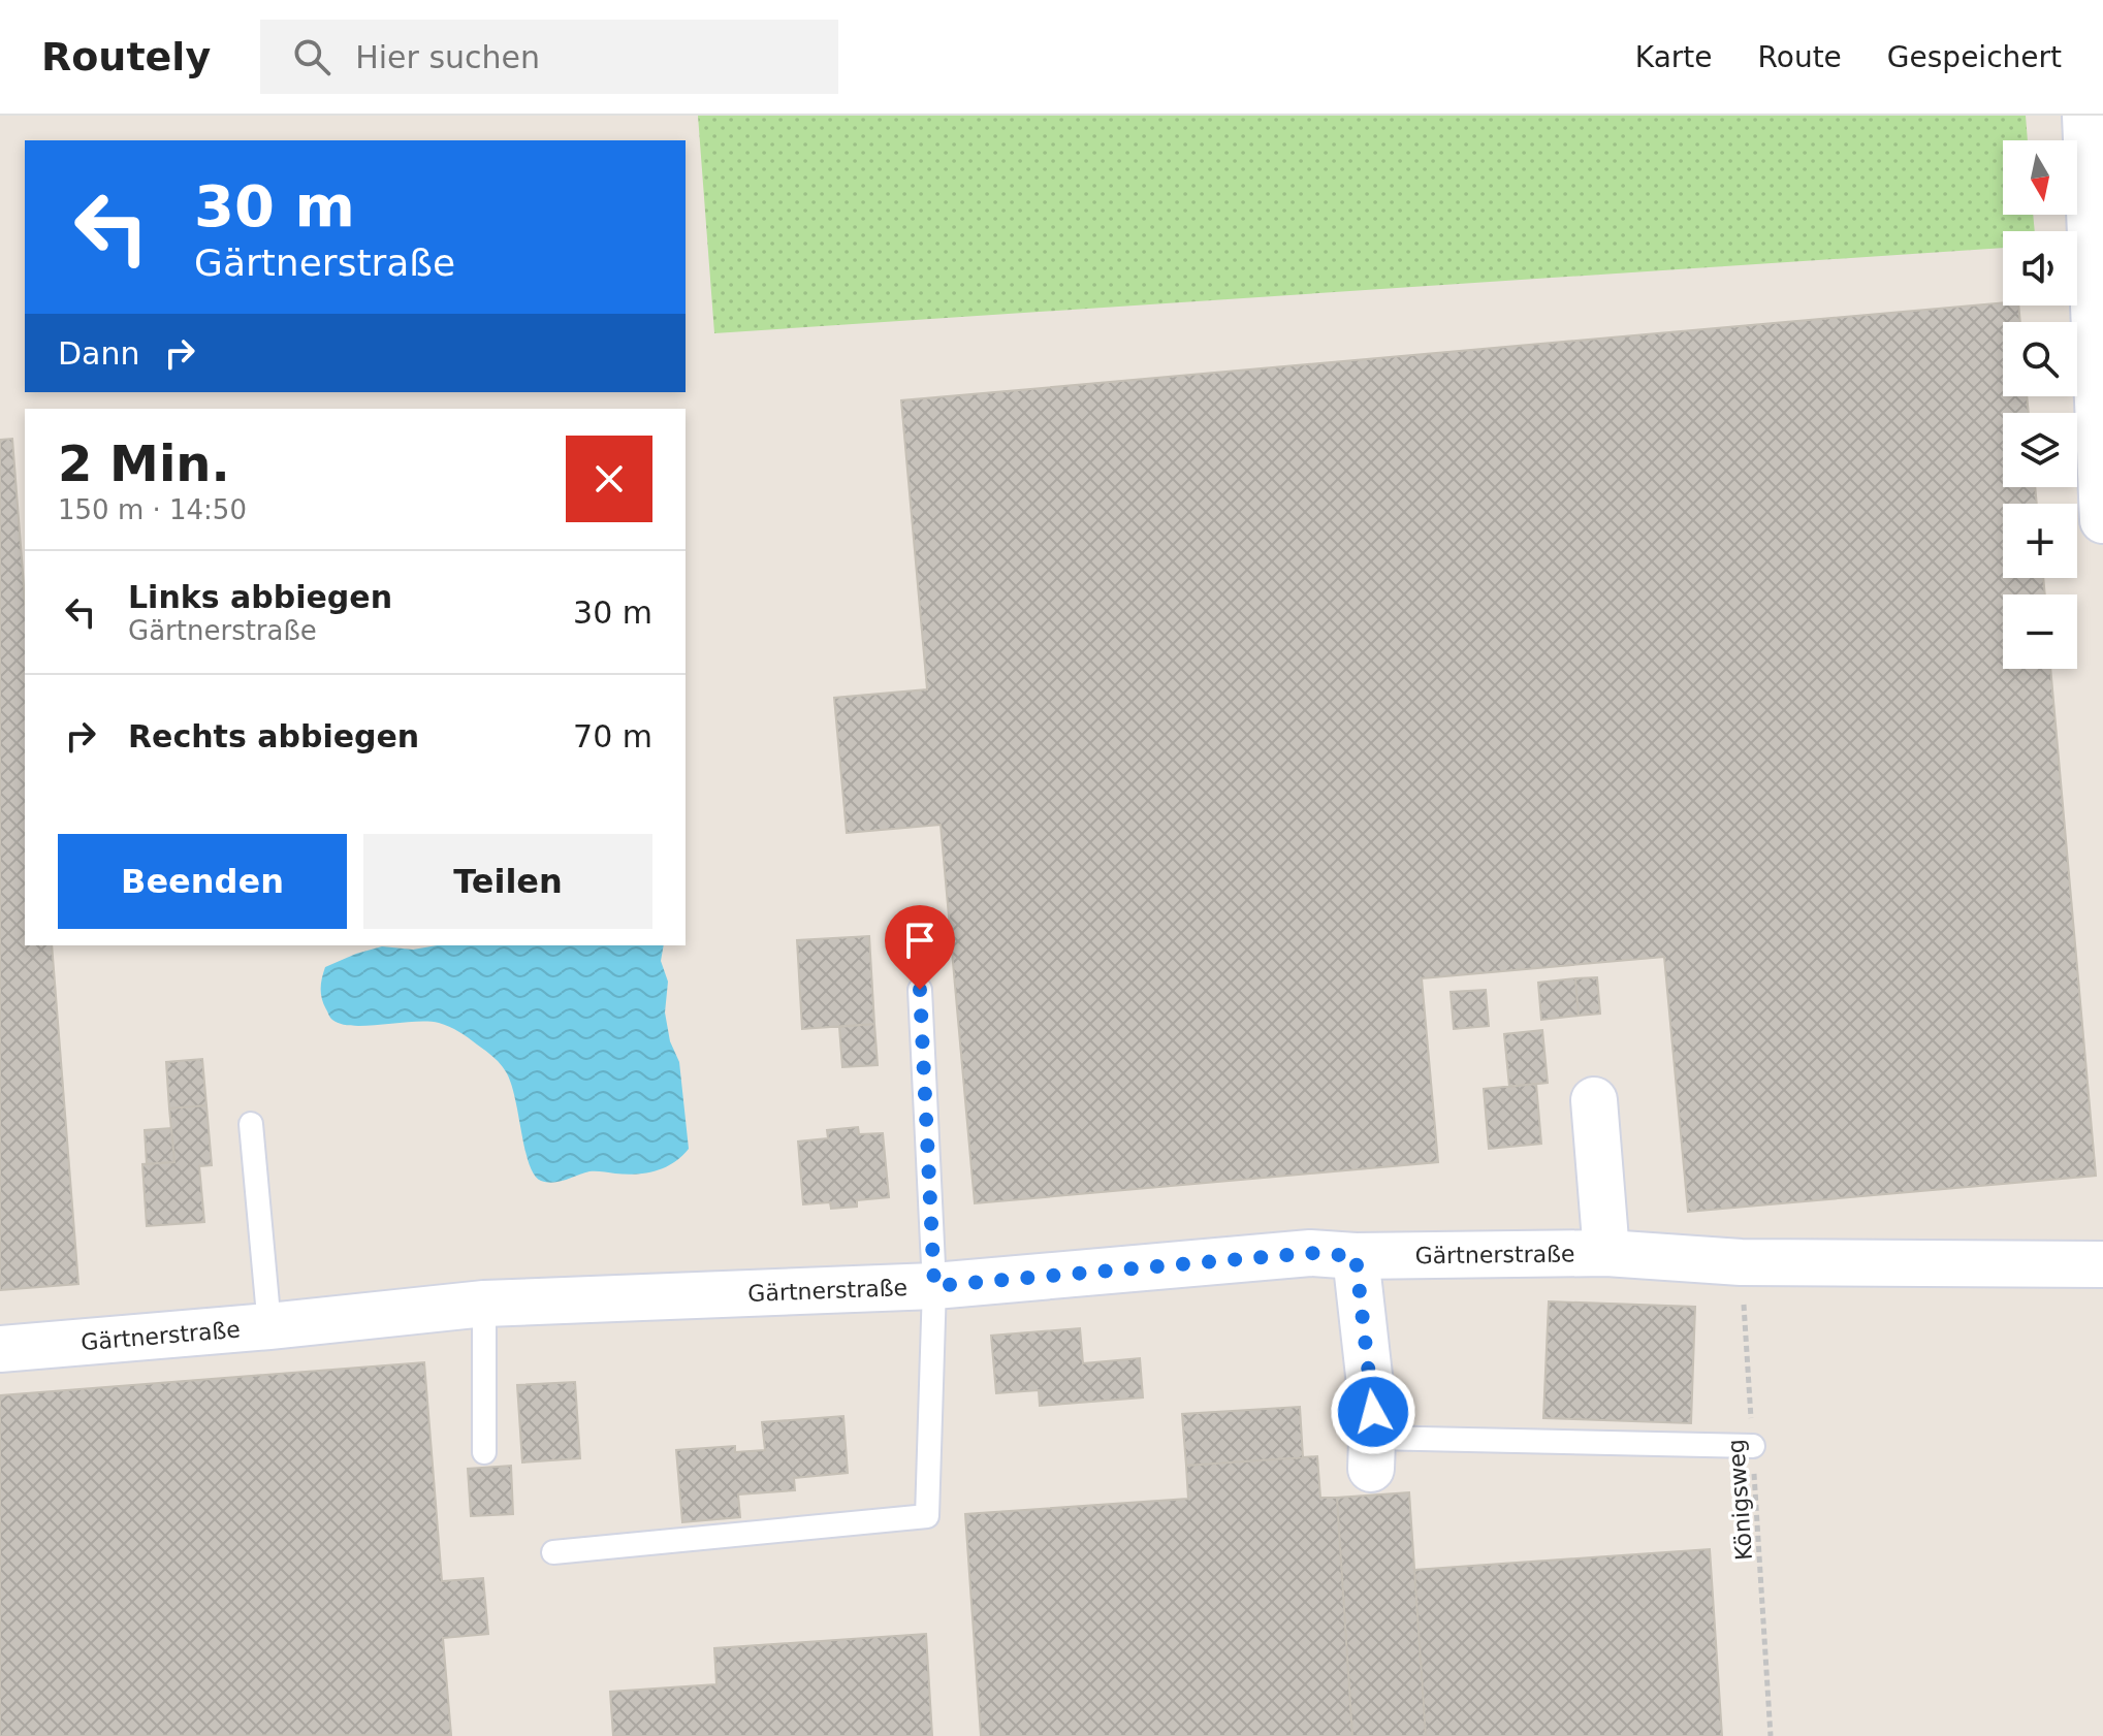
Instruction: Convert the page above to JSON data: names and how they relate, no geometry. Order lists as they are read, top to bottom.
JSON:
{
  "streets": {
    "street": ["Gärtnerstraße"],
    "path": ["Königsweg"]
  },
  "crossings": [
    ["Gärtnerstraße", "Königsweg"]
  ],
  "north": "bottom",
  "page": {
    "header": "Routely",
    "search": "Hier suchen",
    "nav": ["Karte", "Route", "Gespeichert"],
    "map_buttons": ["+", "−"],
    "turn": ["30 m", "Gärtnerstraße"],
    "then": "Dann",
    "heading": ["2 Min.", "150 m · 14:50"],
    "list": [
      {
        "name": "Links abbiegen",
        "note": "Gärtnerstraße",
        "value": "30 m"
      },
      {
        "name": "Rechts abbiegen",
        "value": "70 m"
      }
    ],
    "buttons": ["Beenden", "Teilen"]
  }
}
